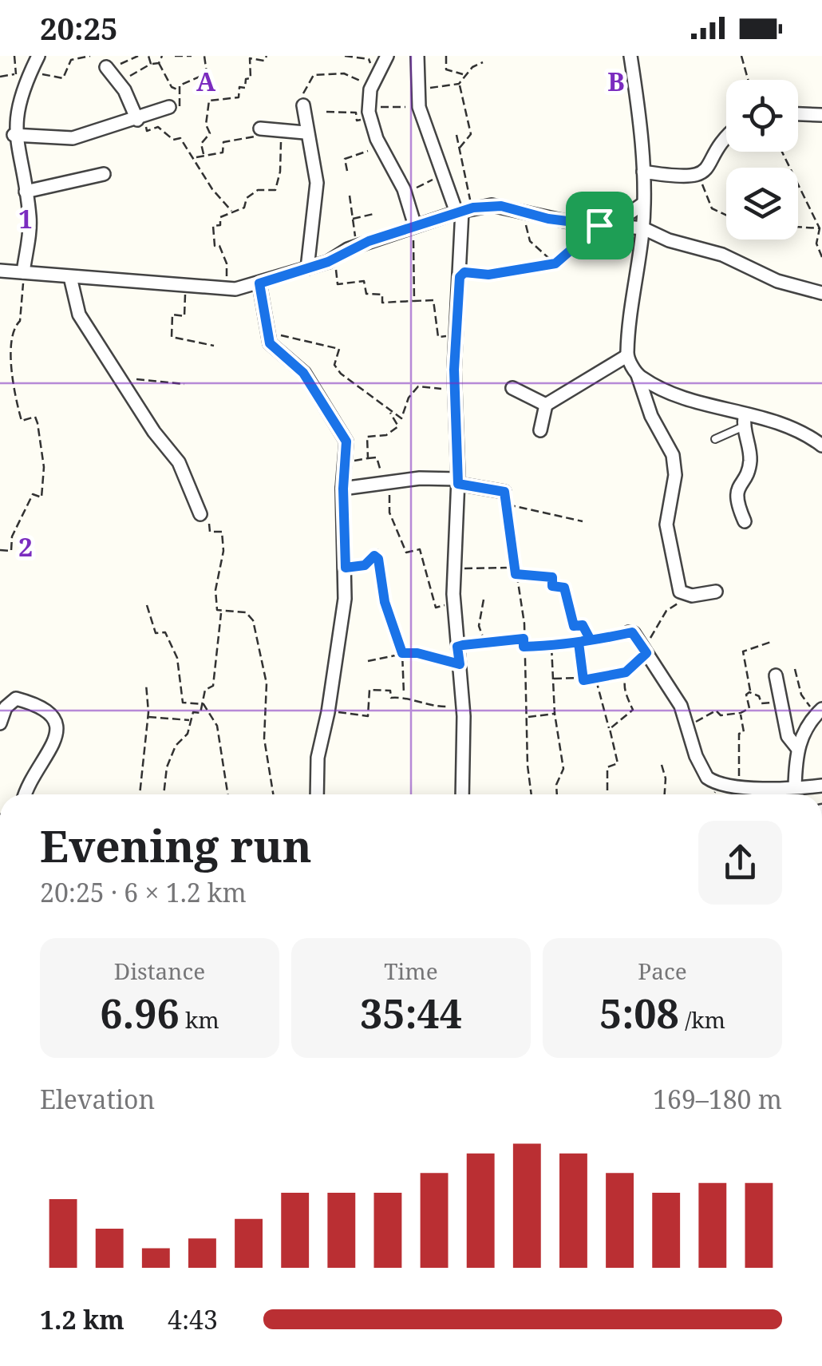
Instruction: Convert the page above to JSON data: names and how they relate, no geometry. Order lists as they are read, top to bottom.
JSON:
{
  "page": {
    "status": "20:25",
    "heading": ["Evening run", "20:25 · 6 × 1.2 km"],
    "stats": [
      ["Distance", "6.96 km"],
      ["Time", "35:44"],
      ["Pace", "5:08 /km"]
    ],
    "chart": ["Elevation", "169–180 m"],
    "list": [
      {
        "name": "1.2 km",
        "note": "4:43"
      }
    ]
  },
  "grid": {
    "columns": ["A", "B"],
    "rows": ["1", "2"]
  }
}
